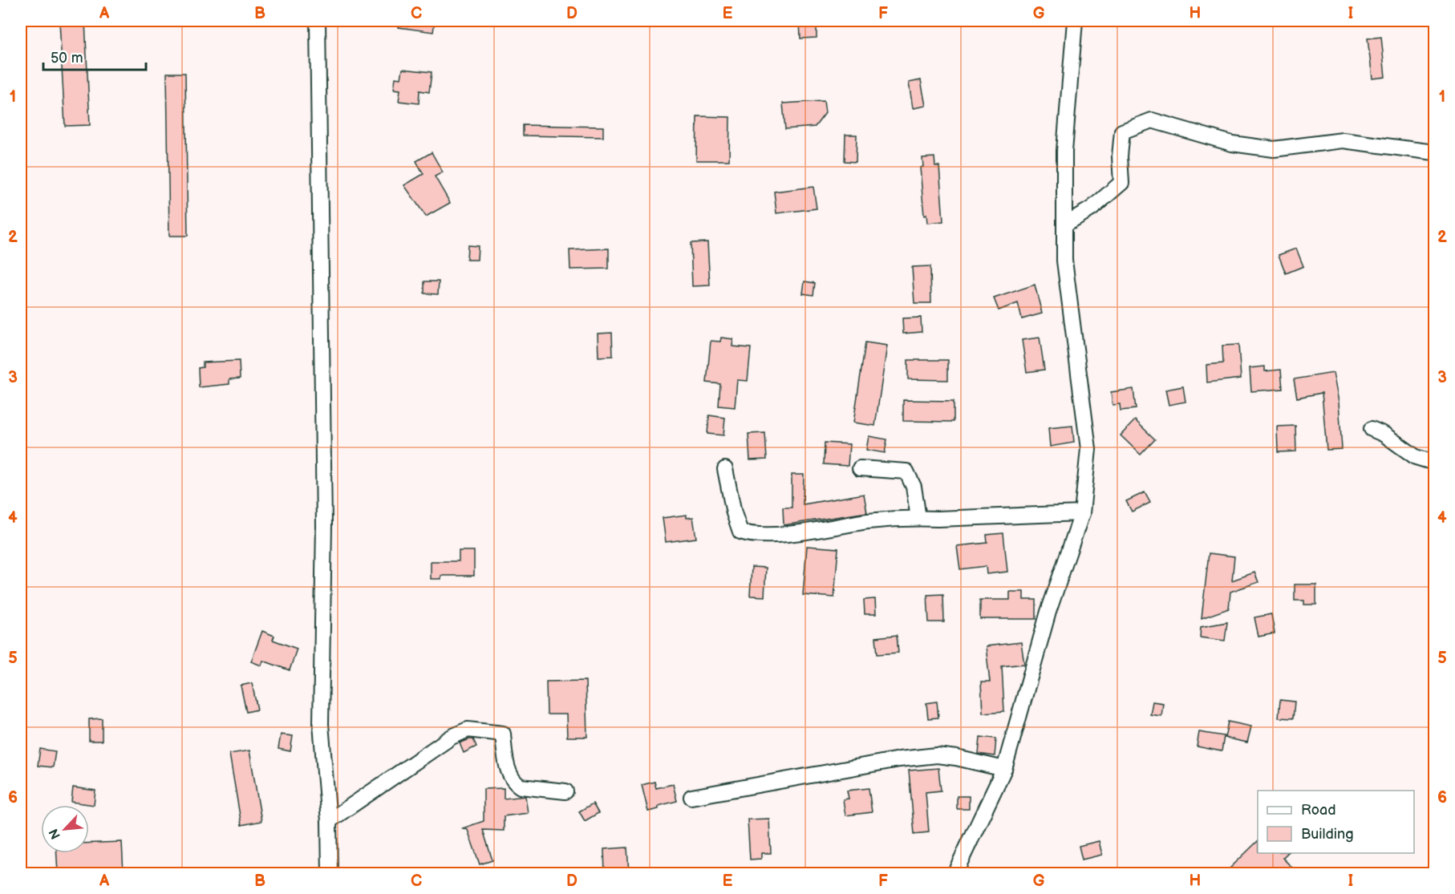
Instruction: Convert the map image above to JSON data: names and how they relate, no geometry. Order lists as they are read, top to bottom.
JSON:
{
  "legend": ["Road", "Building"],
  "scale_bar": "50 m",
  "north": "bottom left",
  "grid": {
    "columns": [
      "A",
      "B",
      "C",
      "D",
      "E",
      "F",
      "G",
      "H",
      "I"
    ],
    "rows": [
      "1",
      "2",
      "3",
      "4",
      "5",
      "6"
    ]
  }
}
